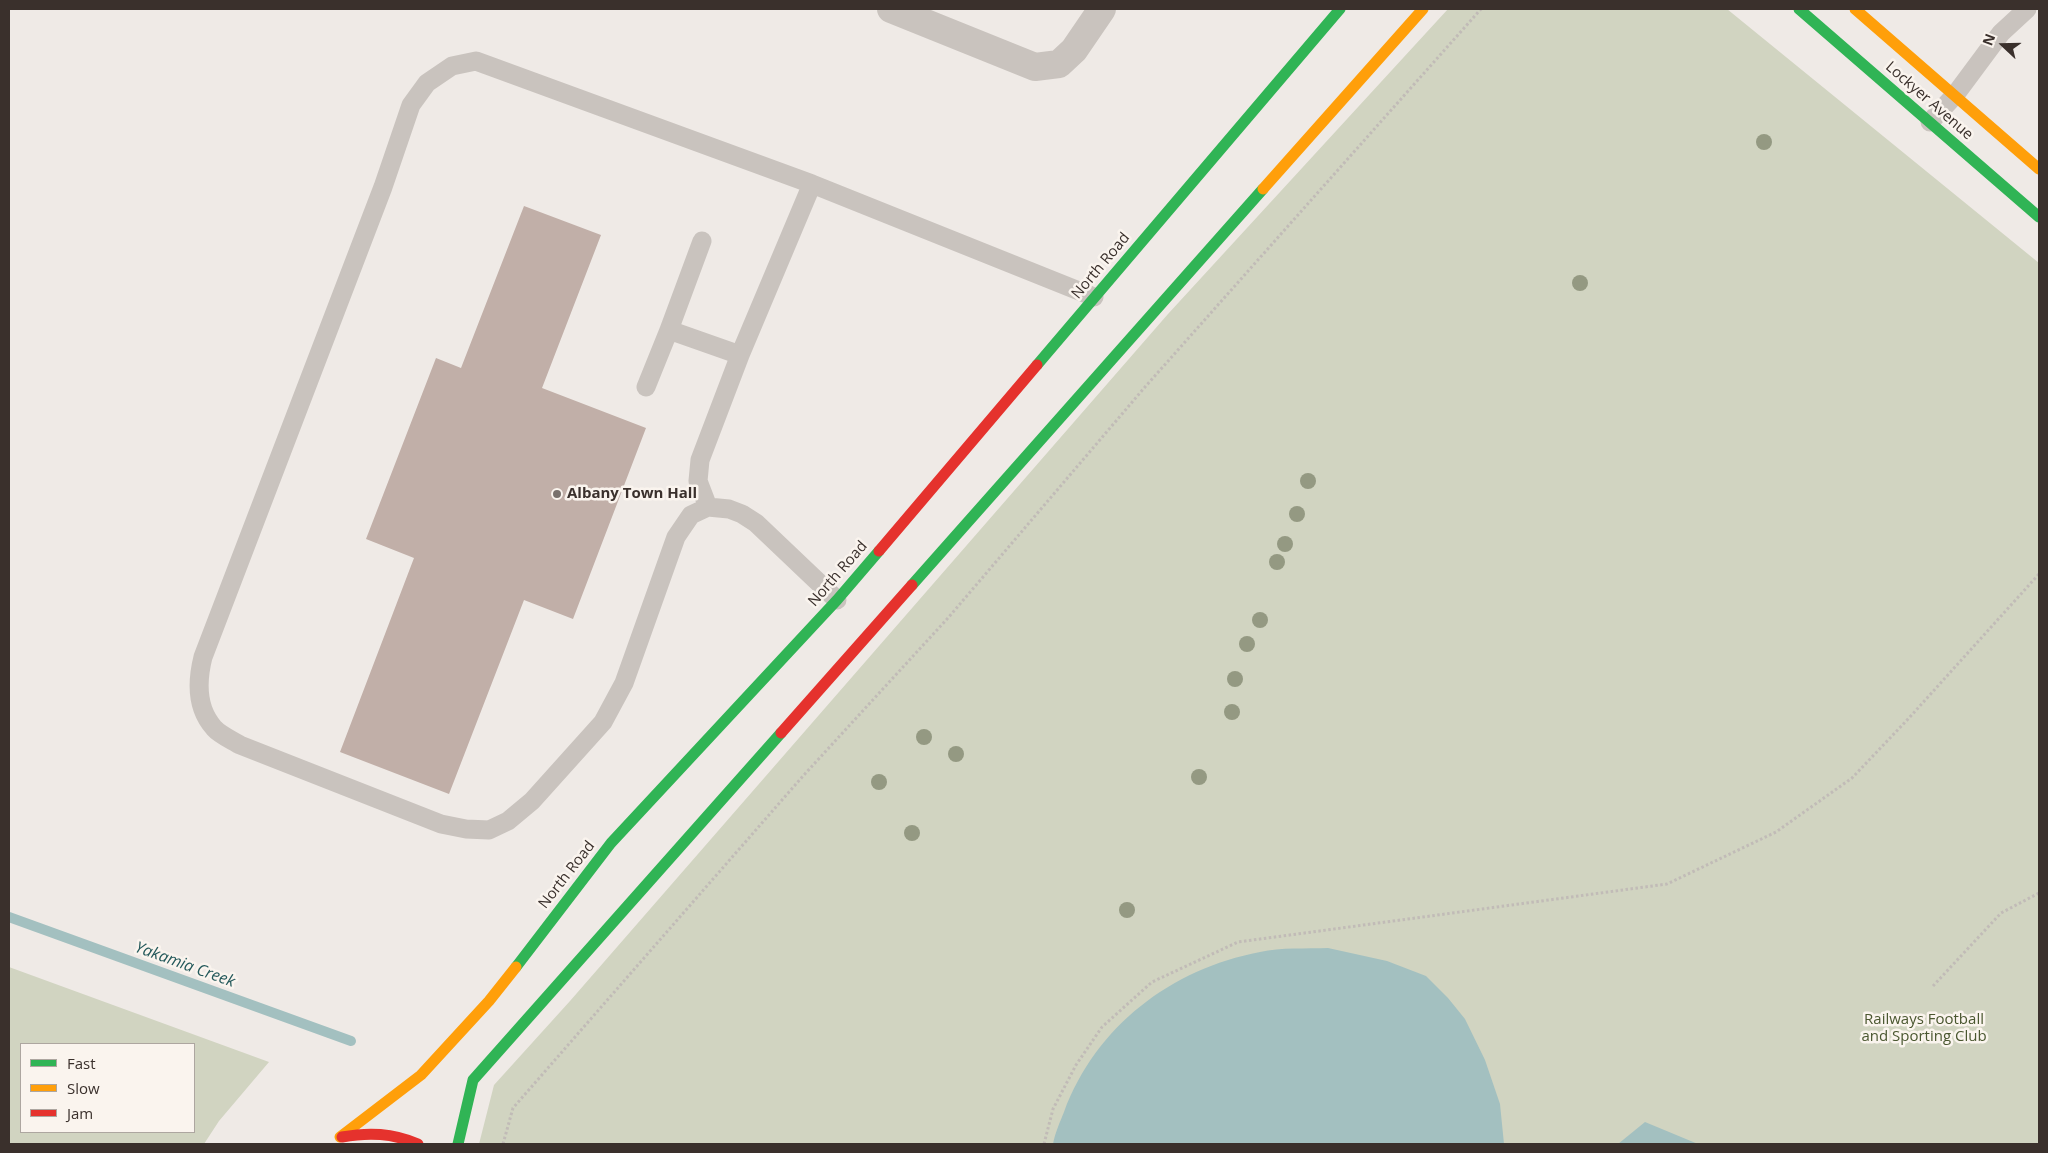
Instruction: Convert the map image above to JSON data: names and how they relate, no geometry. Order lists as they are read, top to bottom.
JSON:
{
  "streets": {
    "main road": ["Lockyer Avenue", "North Road"]
  },
  "water": ["Yakamia Creek"],
  "parks": ["Railways Football and Sporting Club"],
  "places": ["Albany Town Hall"],
  "legend": ["Fast", "Slow", "Jam"],
  "north": "left"
}
